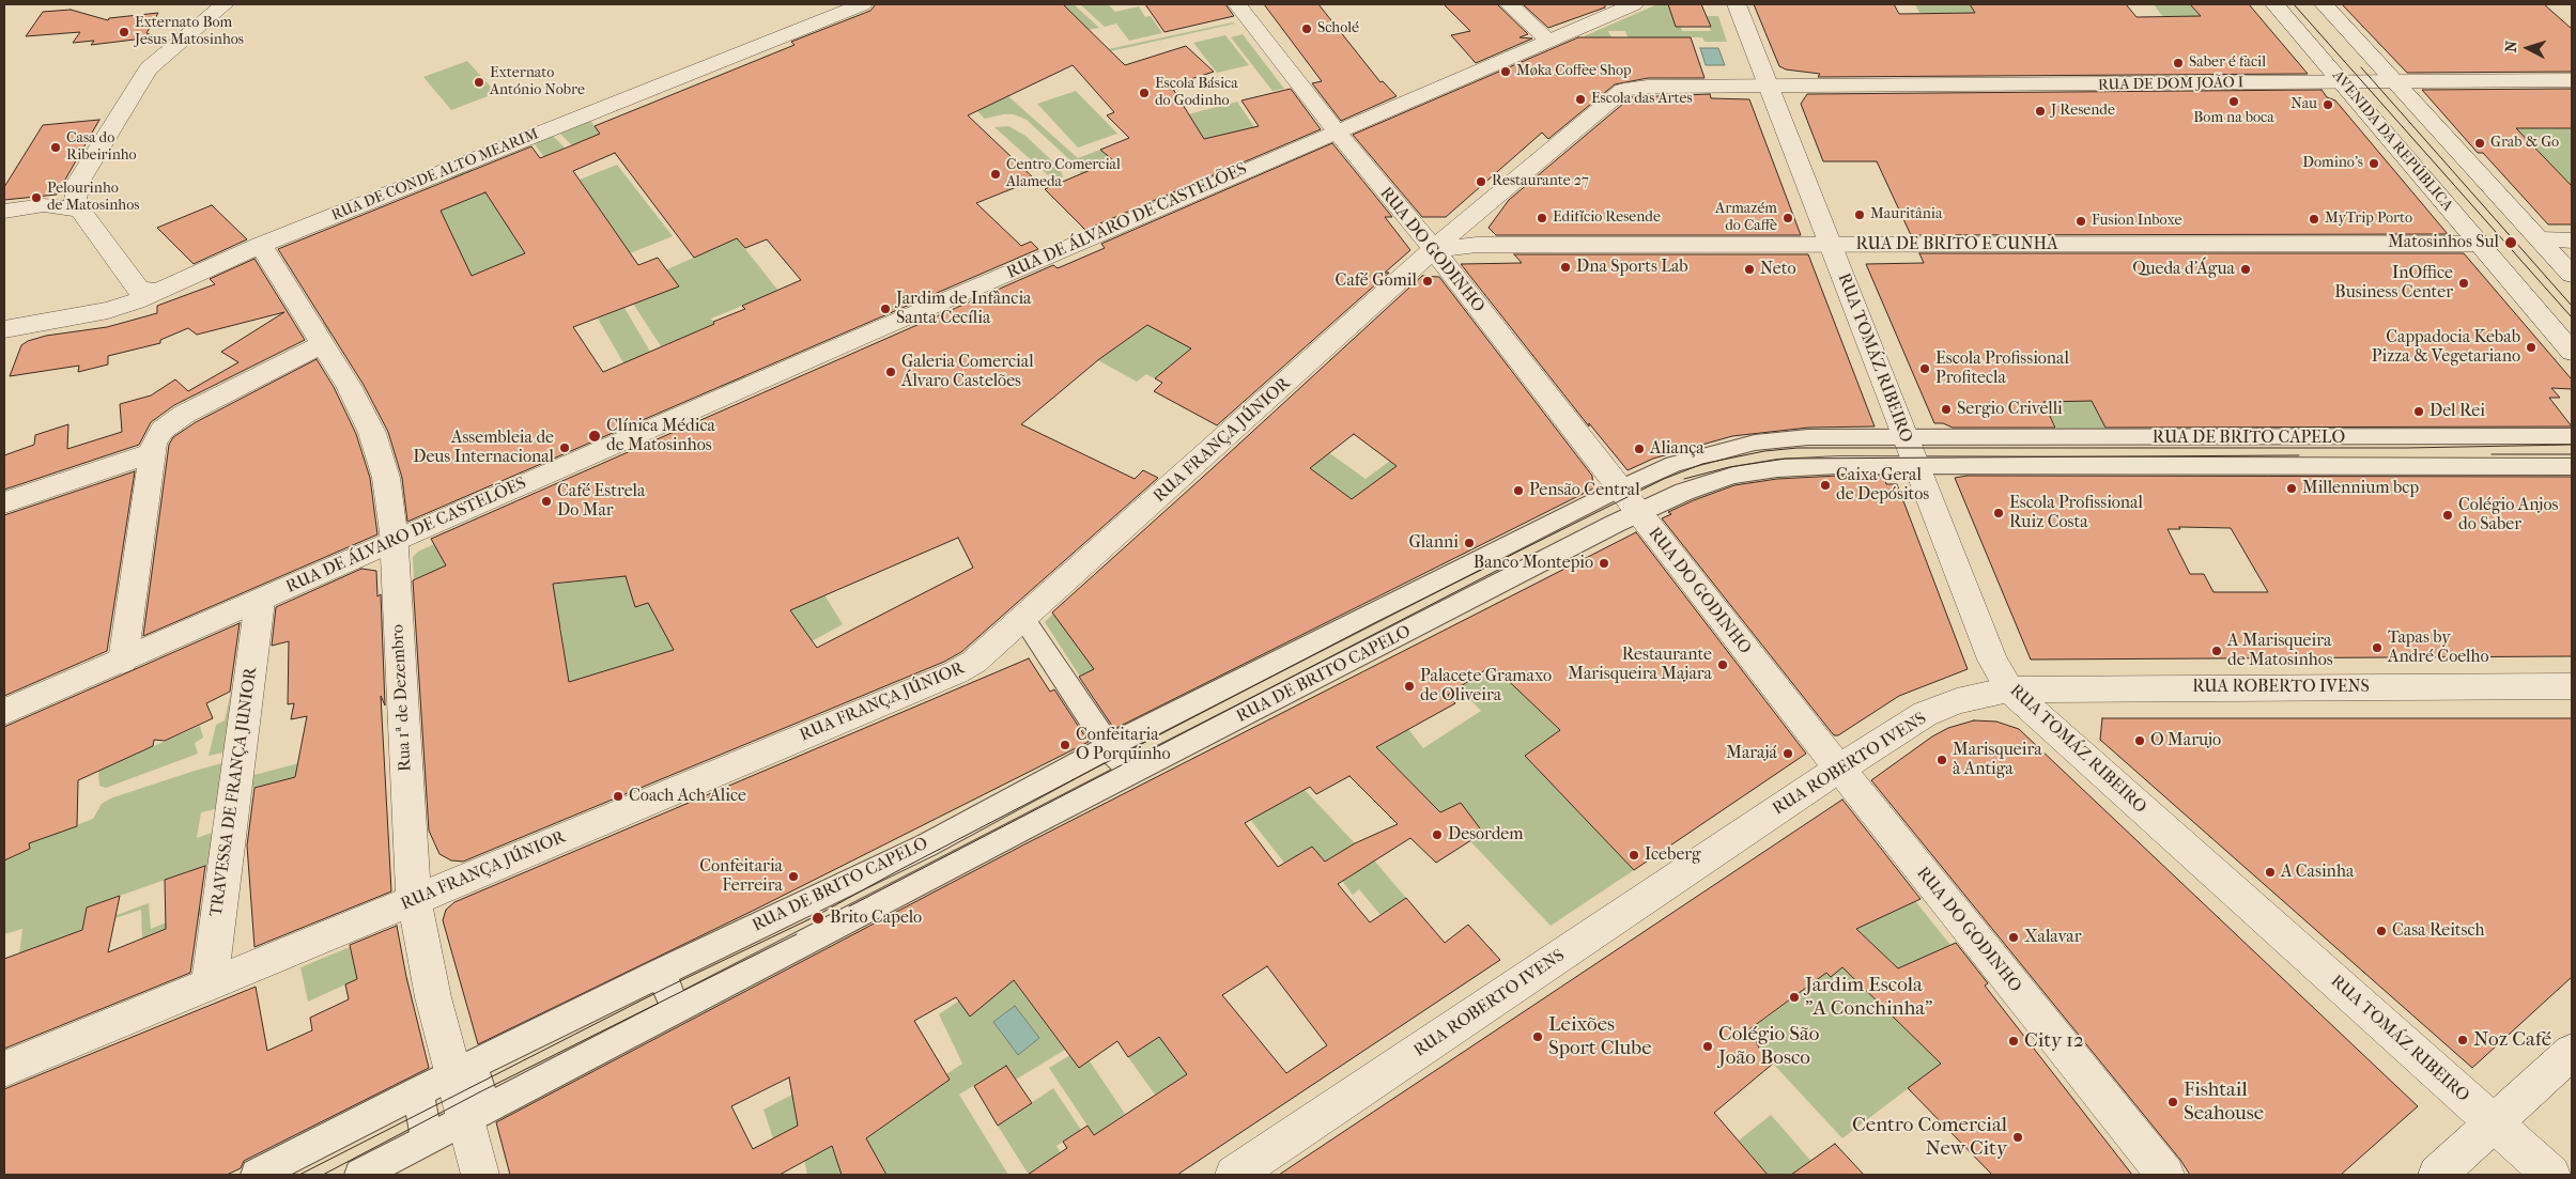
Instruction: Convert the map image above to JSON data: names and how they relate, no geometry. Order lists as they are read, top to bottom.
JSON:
{
  "streets": {
    "street": [
      "RUA DE DOM JOÃO I",
      "AVENIDA DA REPÚBLICA",
      "RUA DE CONDE ALTO MEARIM",
      "RUA DE ÁLVARO DE CASTELÕES",
      "RUA DE BRITO E CUNHA",
      "RUA DO GODINHO",
      "RUA TOMÁZ RIBEIRO",
      "RUA DE BRITO CAPELO",
      "RUA FRANÇA JÚNIOR",
      "RUA ROBERTO IVENS",
      "Rua 1ª de Dezembro",
      "TRAVESSA DE FRANÇA JUNIOR"
    ]
  },
  "crossings": [
    ["RUA DE DOM JOÃO I", "AVENIDA DA REPÚBLICA"],
    ["RUA DE DOM JOÃO I", "RUA TOMÁZ RIBEIRO"],
    ["RUA DE DOM JOÃO I", "RUA FRANÇA JÚNIOR"],
    ["AVENIDA DA REPÚBLICA", "RUA DE BRITO E CUNHA"],
    ["RUA DE CONDE ALTO MEARIM", "Rua 1ª de Dezembro"],
    ["RUA DE ÁLVARO DE CASTELÕES", "RUA DO GODINHO"],
    ["RUA DE ÁLVARO DE CASTELÕES", "Rua 1ª de Dezembro"],
    ["RUA DE ÁLVARO DE CASTELÕES", "TRAVESSA DE FRANÇA JUNIOR"],
    ["RUA DE BRITO E CUNHA", "RUA DO GODINHO"],
    ["RUA DE BRITO E CUNHA", "RUA TOMÁZ RIBEIRO"],
    ["RUA DE BRITO E CUNHA", "RUA FRANÇA JÚNIOR"],
    ["RUA DO GODINHO", "RUA DE BRITO CAPELO"],
    ["RUA DO GODINHO", "RUA FRANÇA JÚNIOR"],
    ["RUA DO GODINHO", "RUA ROBERTO IVENS"],
    ["RUA TOMÁZ RIBEIRO", "RUA DE BRITO CAPELO"],
    ["RUA TOMÁZ RIBEIRO", "RUA FRANÇA JÚNIOR"],
    ["RUA TOMÁZ RIBEIRO", "RUA ROBERTO IVENS"],
    ["RUA DE BRITO CAPELO", "Rua 1ª de Dezembro"],
    ["RUA FRANÇA JÚNIOR", "Rua 1ª de Dezembro"],
    ["RUA FRANÇA JÚNIOR", "TRAVESSA DE FRANÇA JUNIOR"]
  ],
  "places": [
    "Scholé",
    "Externato Bom Jesus Matosinhos",
    "Saber é facil",
    "Møka Coffee Shop",
    "Externato António Nobre",
    "Escola Básica do Godinho",
    "Escola das Artes",
    "Bom na boca",
    "Nau",
    "J Resende",
    "Grab & Go",
    "Casa do Ribeirinho",
    "Domino's",
    "Centro Comercial Alameda",
    "Restaurante 27",
    "Pelourinho de Matosinhos",
    "Mauritânia",
    "Edifício Resende",
    "Armazém do Caffè",
    "MyTrip Porto",
    "Fusion Inboxe",
    "Matosinhos Sul",
    "Dna Sports Lab",
    "Neto",
    "Queda d'Água",
    "Café Gomil",
    "InOffice Business Center",
    "Jardim de Infância Santa Cecília",
    "Cappadocia Kebab Pizza & Vegetariano",
    "Escola Profissional Profitecla",
    "Galeria Comercial Álvaro Castelões",
    "Sergio Crivelli",
    "Del Rei",
    "Clínica Médica de Matosinhos",
    "Assembleia de Deus Internacional",
    "Aliança",
    "Caixa Geral de Depósitos",
    "Millennium bcp",
    "Pensão Central",
    "Café Estrela Do Mar",
    "Escola Profissional Ruiz Costa",
    "Colégio Anjos do Saber",
    "Glanni",
    "Banco Montepio",
    "Tapas by André Coelho",
    "A Marisqueira de Matosinhos",
    "Restaurante Marisqueira Majara",
    "Palacete Gramaxo de Oliveira",
    "O Marujo",
    "Confeitaria O Porquinho",
    "Marajá",
    "Marisqueira à Antiga",
    "Coach Ach Alice",
    "Desordem",
    "Iceberg",
    "A Casinha",
    "Confeitaria Ferreira",
    "Brito Capelo",
    "Casa Reitsch",
    "Xalavar",
    "Jardim Escola \"A Conchinha\"",
    "Leixões Sport Clube",
    "Noz Café",
    "City 12",
    "Colégio São João Bosco",
    "Fishtail Seahouse",
    "Centro Comercial New City"
  ],
  "north": "left"
}
